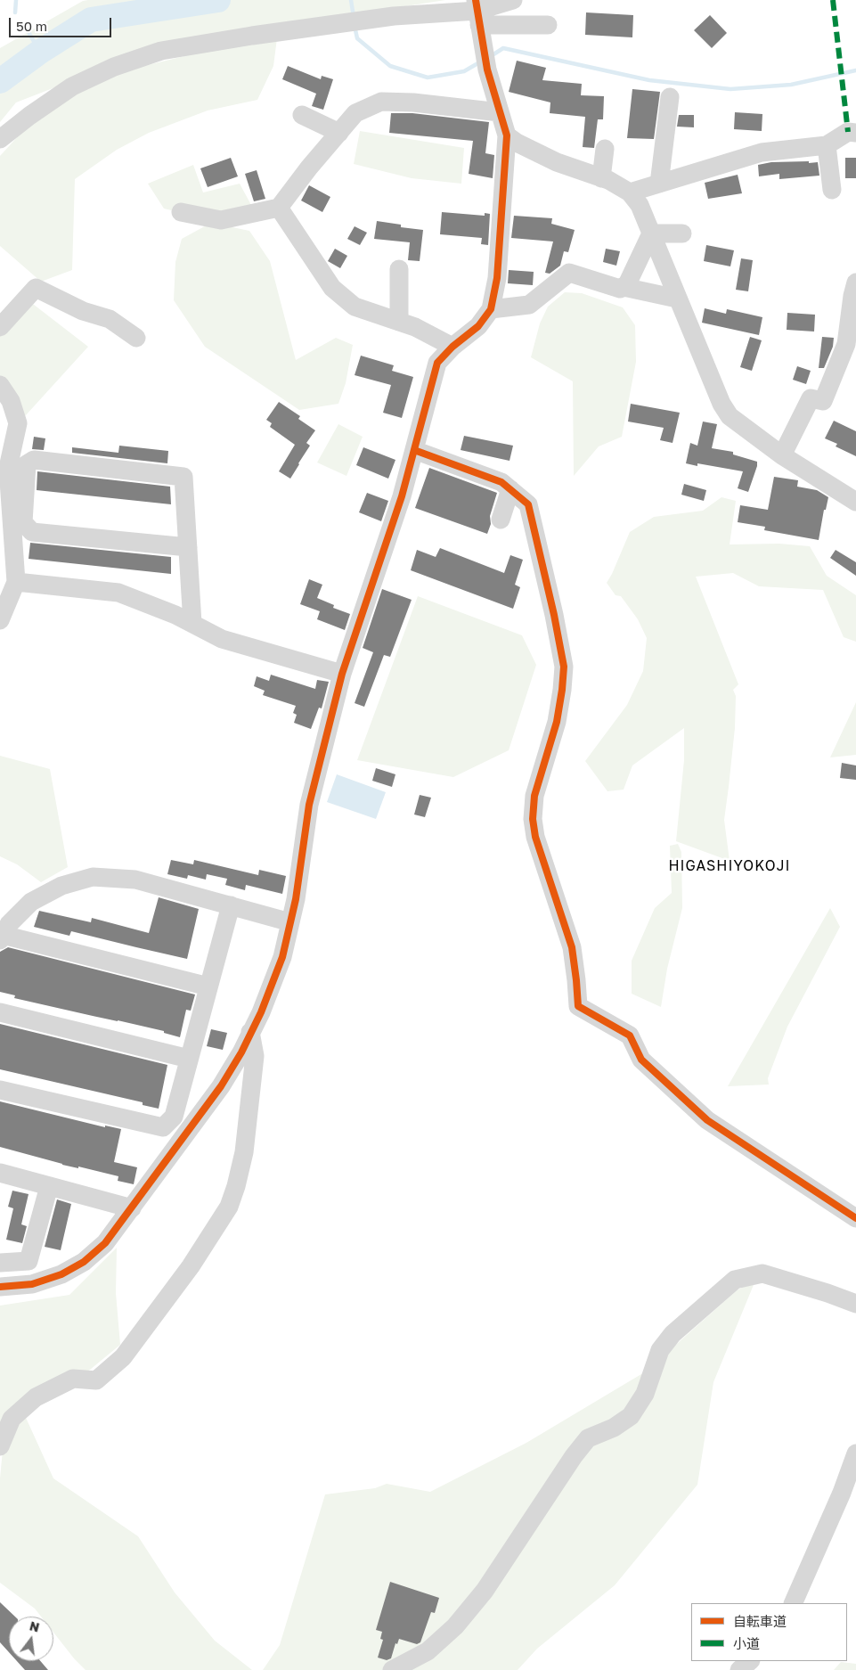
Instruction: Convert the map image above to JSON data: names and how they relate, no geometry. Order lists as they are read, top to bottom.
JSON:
{
  "districts": ["HIGASHIYOKOJI"],
  "legend": ["自転車道", "小道"],
  "scale_bar": "50 m",
  "north": "top"
}
